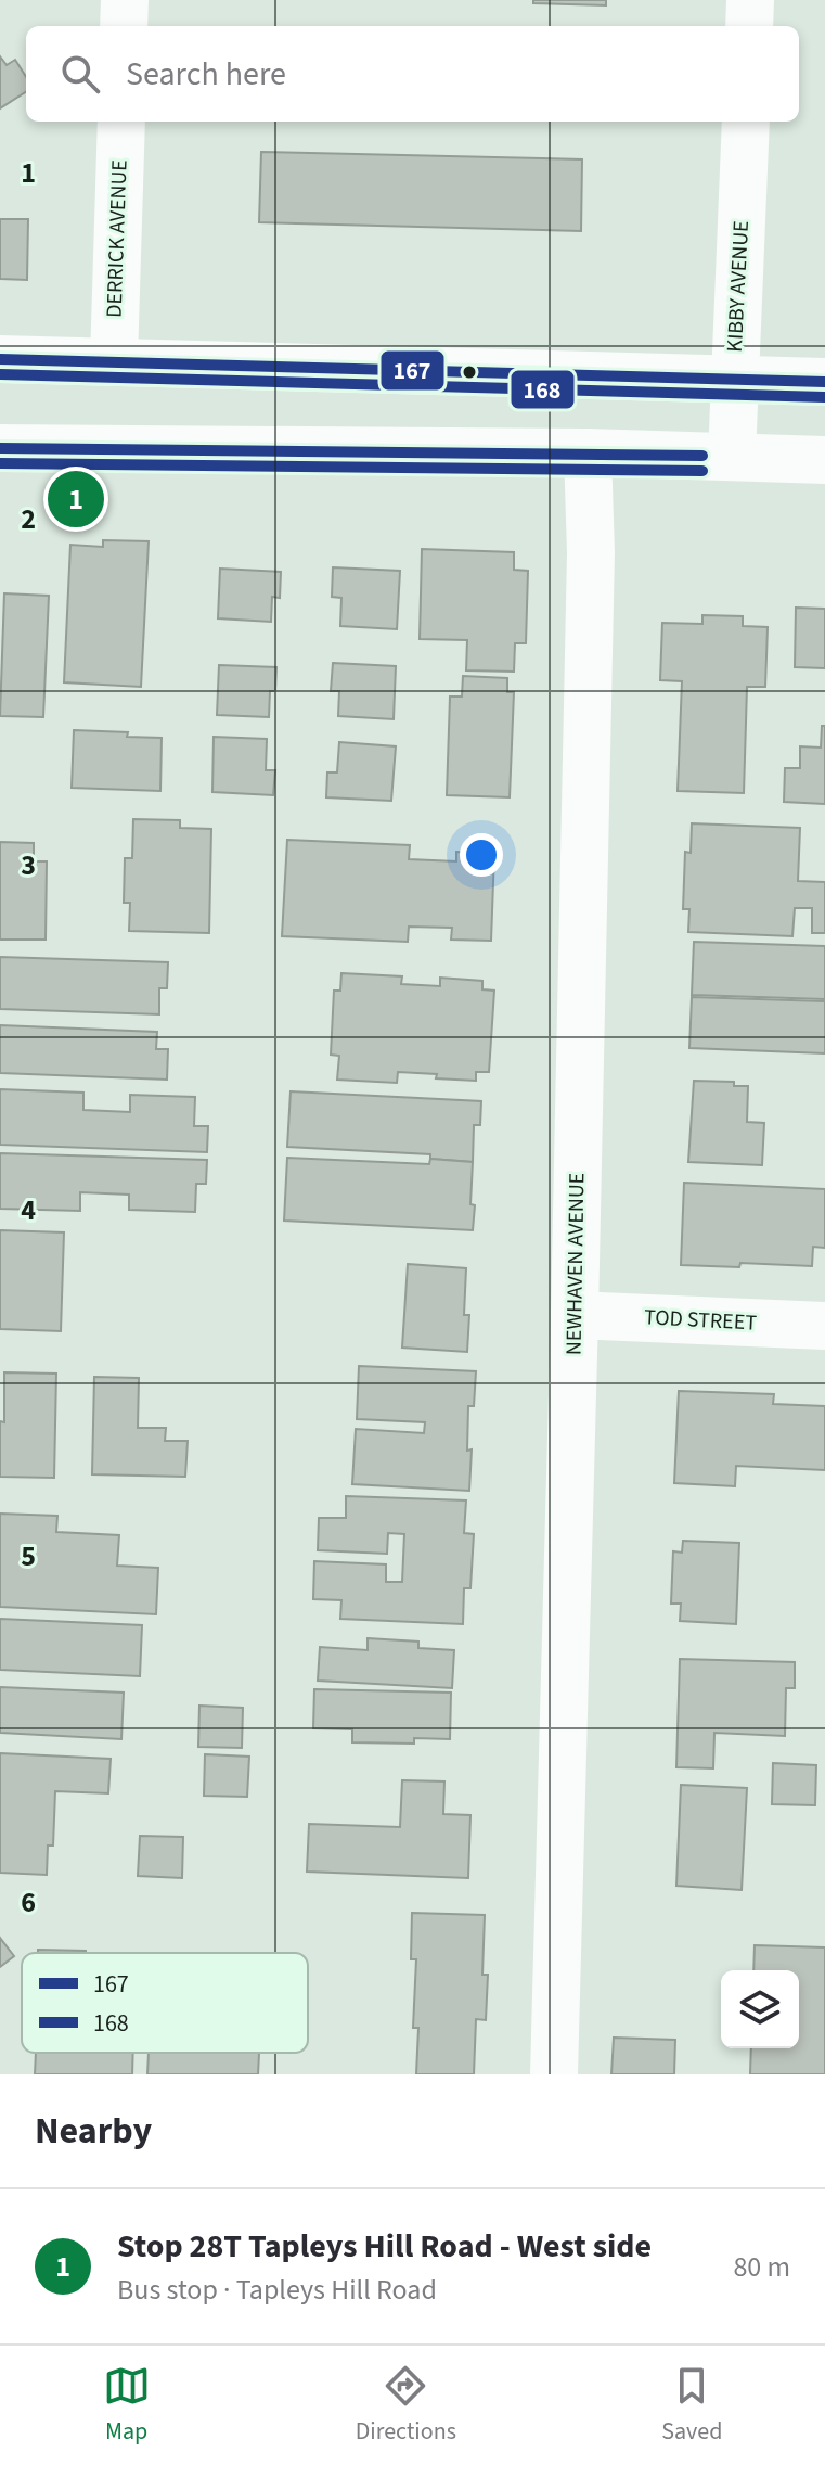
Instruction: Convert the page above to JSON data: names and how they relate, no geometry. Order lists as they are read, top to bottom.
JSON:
{
  "streets": {
    "street": [
      "DERRICK AVENUE",
      "KIBBY AVENUE",
      "NEWHAVEN AVENUE",
      "TOD STREET"
    ]
  },
  "crossings": [
    ["NEWHAVEN AVENUE", "TOD STREET"]
  ],
  "lines": ["transit line 167", "transit line 168"],
  "legend": ["167", "168"],
  "page": {
    "search": "Search here",
    "pins": "1",
    "heading": "Nearby",
    "list": [
      {
        "mark": "1",
        "name": "Stop 28T Tapleys Hill Road - West side",
        "note": "Bus stop · Tapleys Hill Road",
        "value": "80 m"
      }
    ],
    "nav": ["Map", "Directions", "Saved"]
  },
  "grid": {
    "rows": [
      "1",
      "2",
      "3",
      "4",
      "5",
      "6"
    ]
  }
}
